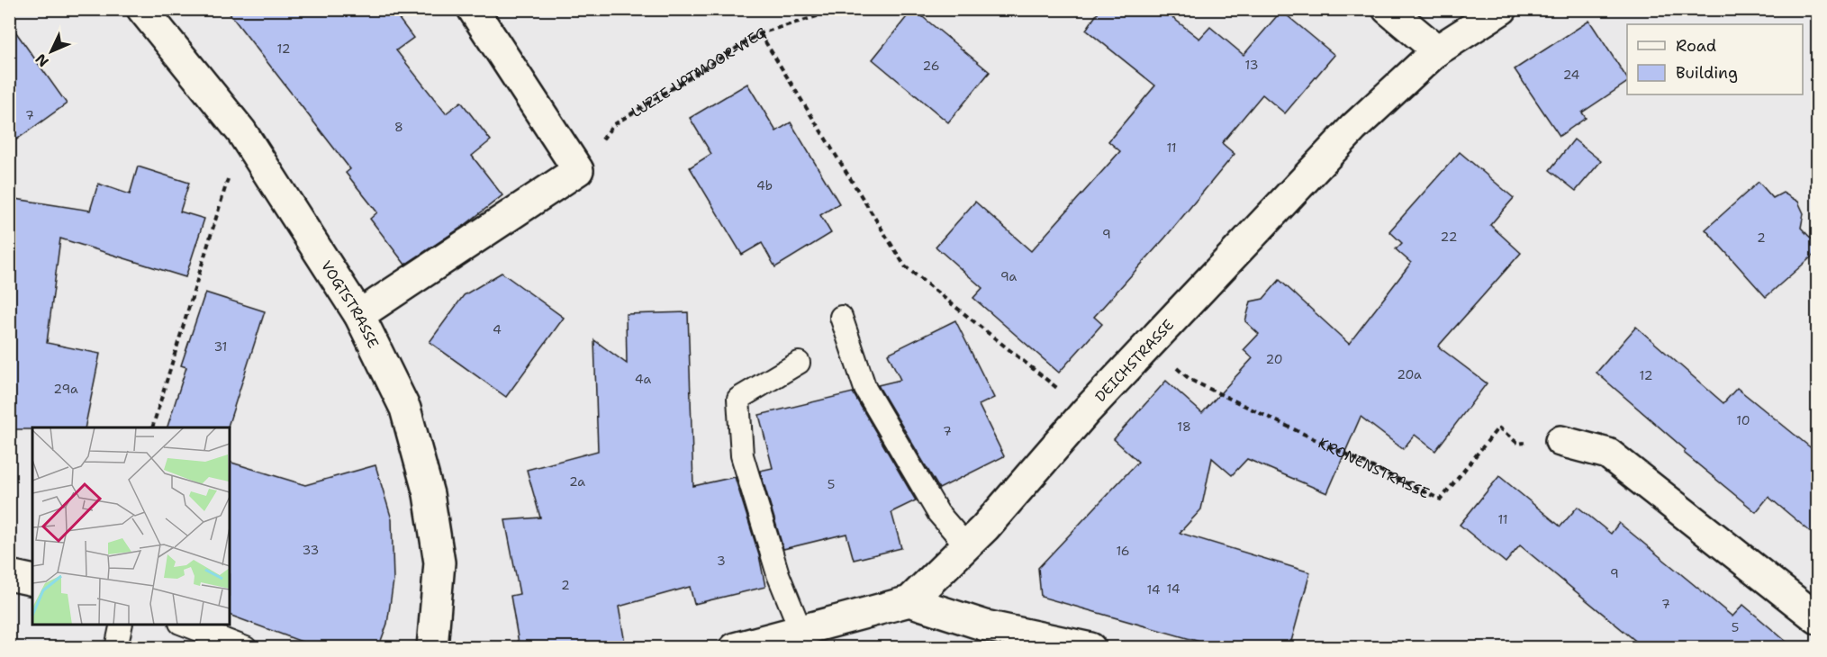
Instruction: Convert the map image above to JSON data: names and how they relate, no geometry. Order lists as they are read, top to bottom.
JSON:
{
  "streets": {
    "street": ["VOGTSTRASSE", "DEICHSTRASSE"],
    "path": ["LUZIE-UPTMOOR-WEG", "KRONENSTRASSE"]
  },
  "crossings": [
    ["DEICHSTRASSE", "KRONENSTRASSE"]
  ],
  "house_numbers": [
    "12",
    "13",
    "26",
    "24",
    "7",
    "8",
    "11",
    "4b",
    "9",
    "22",
    "2",
    "9a",
    "4",
    "31",
    "20",
    "20a",
    "12",
    "4a",
    "29a",
    "10",
    "18",
    "7",
    "2a",
    "5",
    "11",
    "33",
    "16",
    "3",
    "9",
    "2",
    "14",
    "14",
    "7",
    "5"
  ],
  "legend": ["Road", "Building"],
  "north": "bottom left"
}
